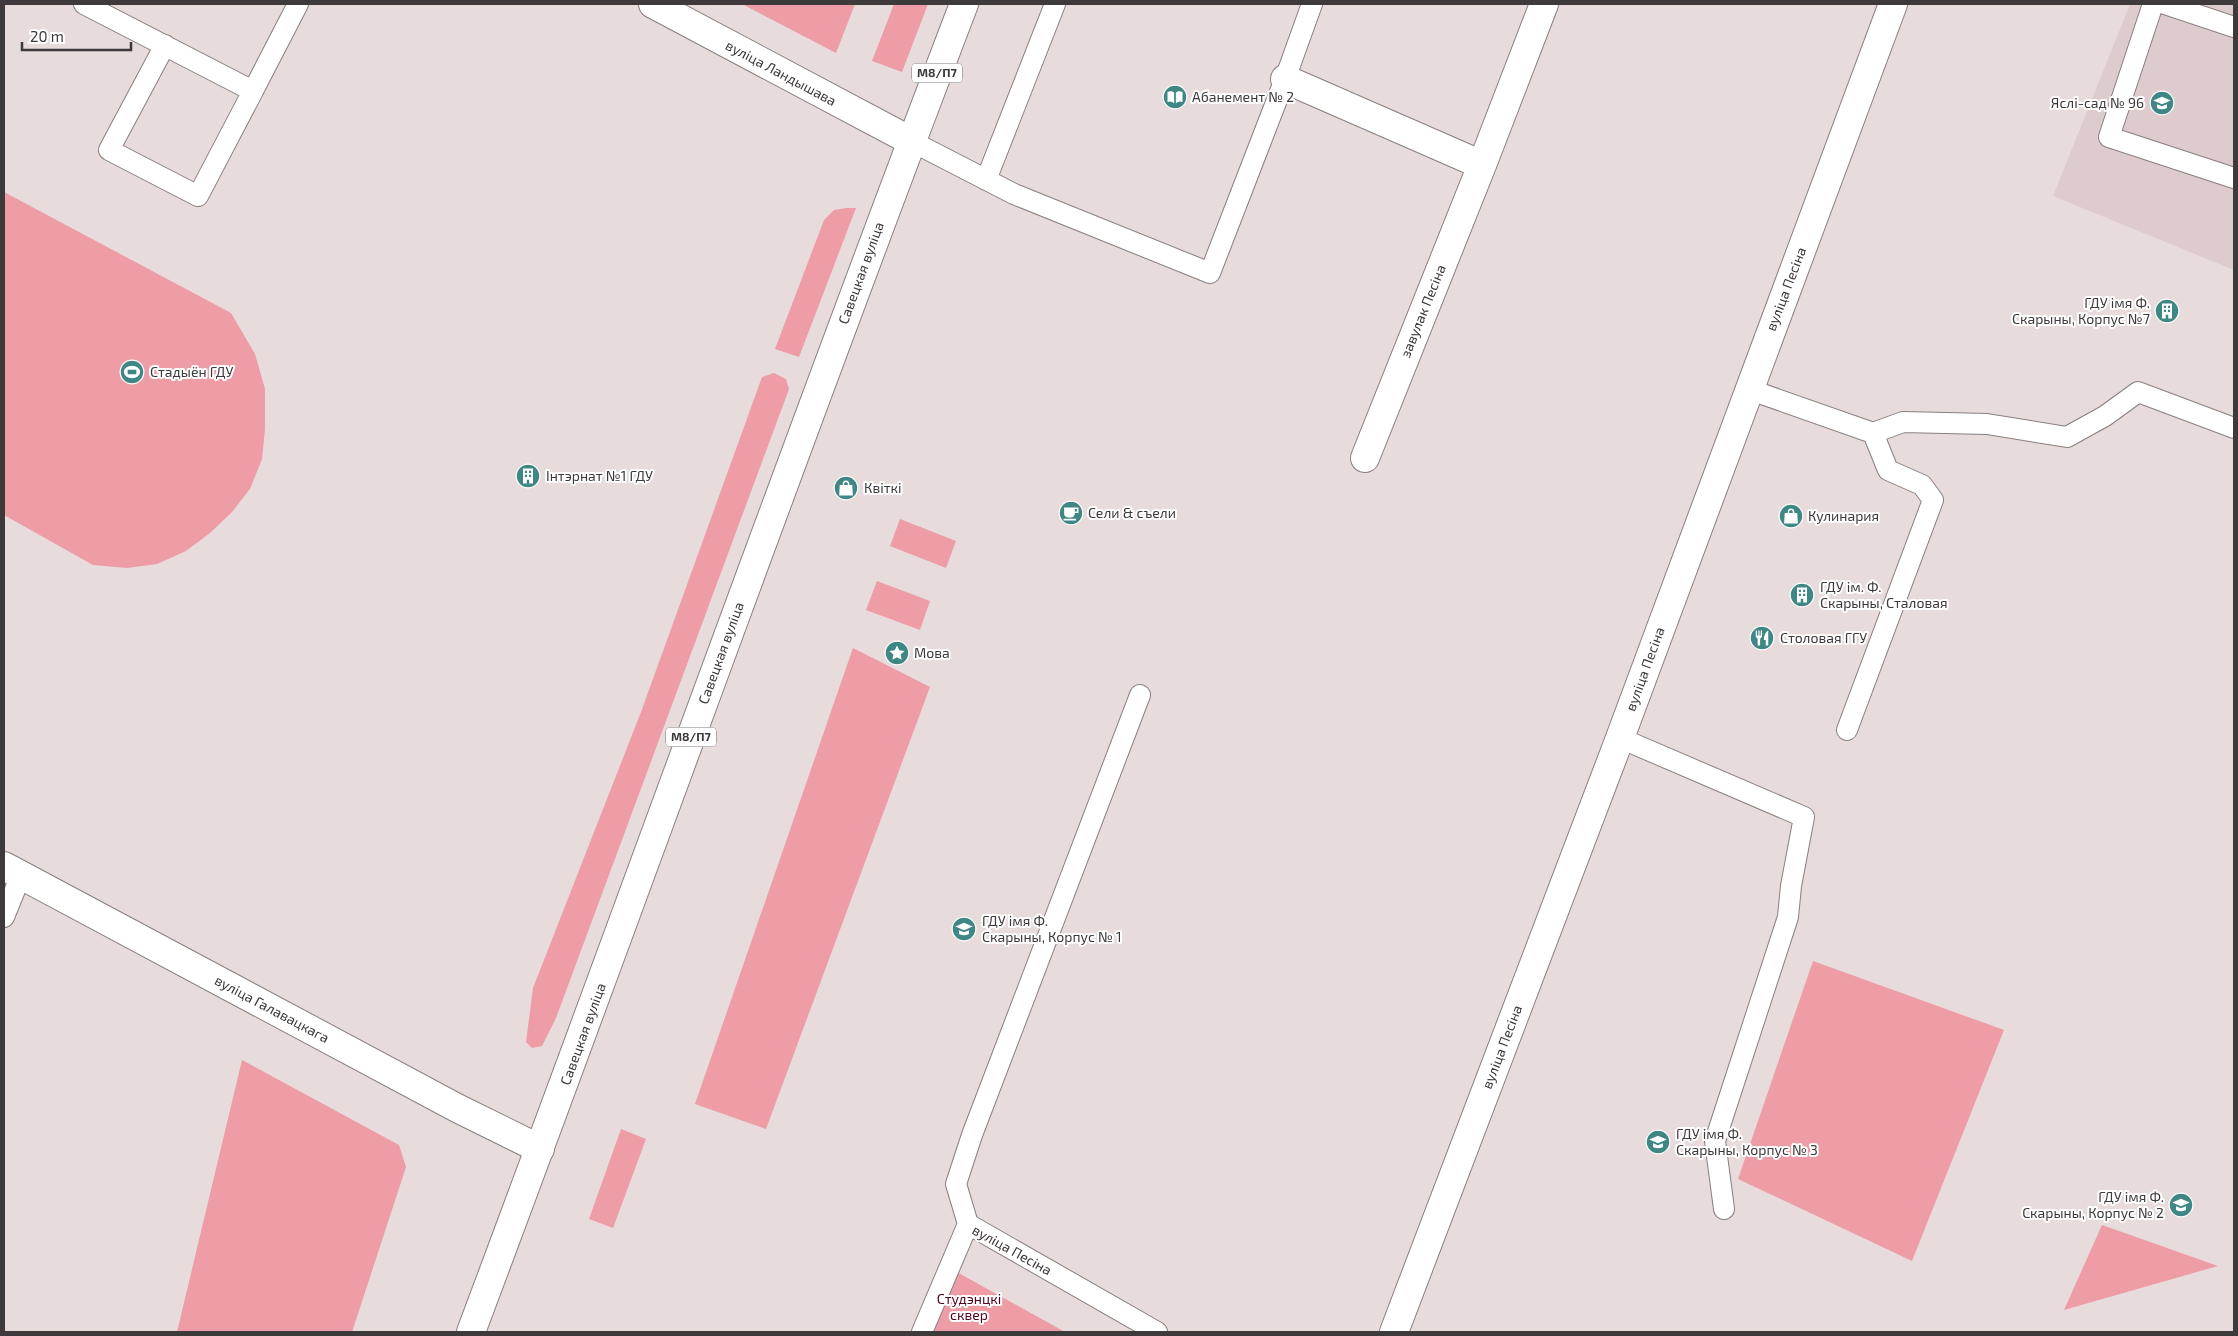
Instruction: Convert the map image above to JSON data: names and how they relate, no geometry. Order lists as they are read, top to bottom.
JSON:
{
  "streets": {
    "street": [
      "вуліца Ландышава",
      "М8/П7",
      "Савецкая вуліца",
      "вуліца Песіна",
      "завулак Песіна",
      "вуліца Галавацкага"
    ]
  },
  "crossings": [
    ["вуліца Ландышава", "Савецкая вуліца"],
    ["Савецкая вуліца", "вуліца Галавацкага"]
  ],
  "parks": ["Студэнцкі сквер"],
  "places": {
    "library": ["Абанемент № 2"],
    "school or university": [
      "Яслі-сад № 96",
      "ГДУ імя Ф. Скарыны, Корпус № 1",
      "ГДУ імя Ф. Скарыны, Корпус № 3",
      "ГДУ імя Ф. Скарыны, Корпус № 2"
    ],
    "building": ["ГДУ імя Ф. Скарыны, Корпус №7", "Інтэрнат №1 ГДУ", "ГДУ ім. Ф. Скарыны, Сталовая"],
    "sports": ["Стадыён ГДУ"],
    "shop": ["Квіткі", "Кулинария"],
    "cafe": ["Сели & съели"],
    "restaurant": ["Столовая ГГУ"],
    "place": ["Мова"]
  },
  "scale_bar": "20 m"
}
